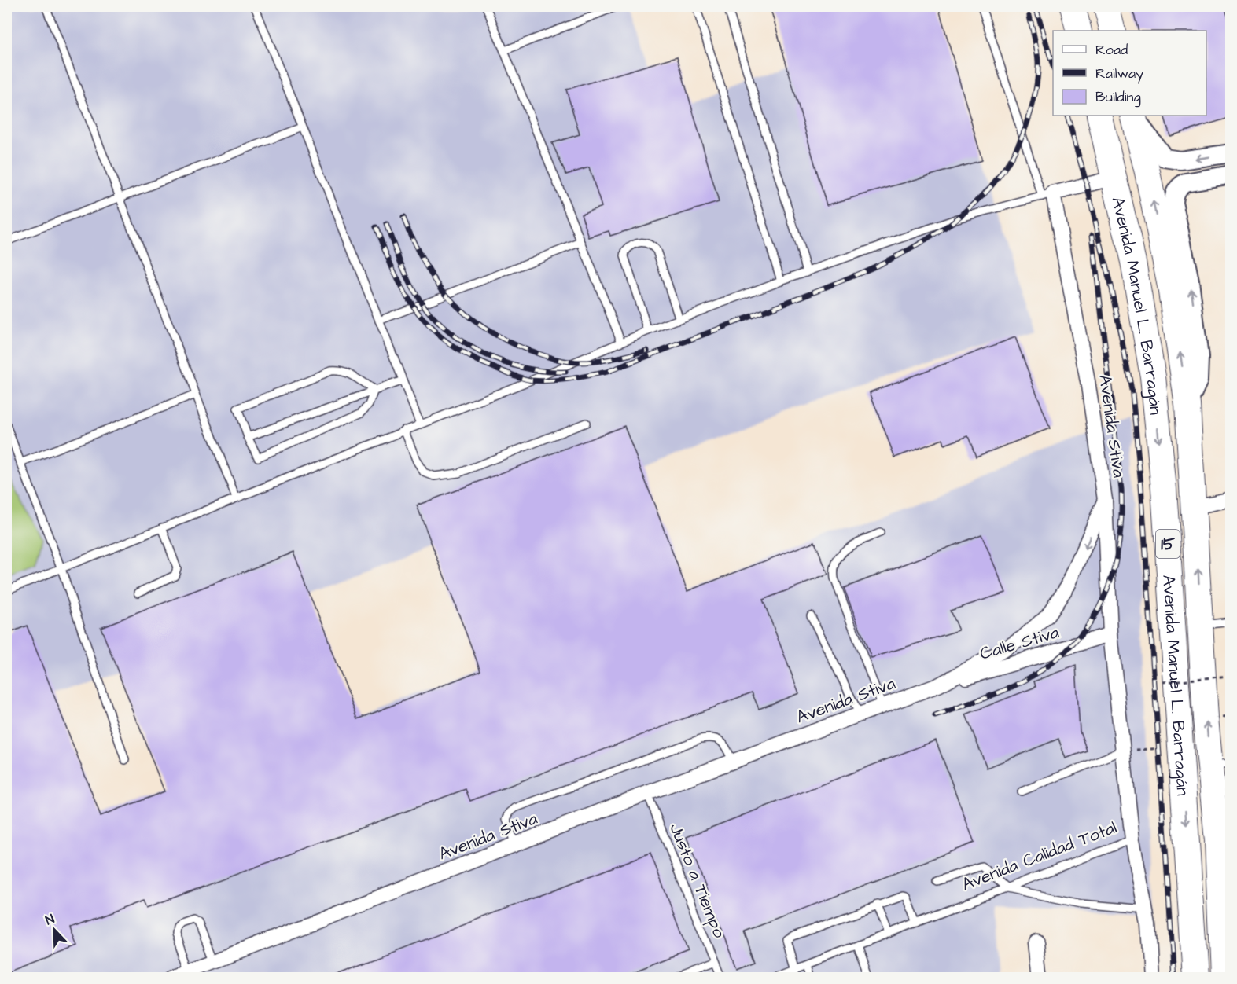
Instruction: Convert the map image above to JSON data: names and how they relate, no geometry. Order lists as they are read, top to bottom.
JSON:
{
  "streets": {
    "highway": ["Avenida Manuel L. Barragán", "15"],
    "street": ["Avenida Stiva", "Calle Stiva", "Avenida Calidad Total"],
    "lane": ["Justo a Tiempo"]
  },
  "crossings": [
    ["Avenida Stiva", "Calle Stiva"],
    ["Avenida Stiva", "Avenida Calidad Total"],
    ["Avenida Stiva", "Justo a Tiempo"],
    ["Calle Stiva", "Avenida Calidad Total"]
  ],
  "legend": ["Road", "Railway", "Building"],
  "north": "top left"
}
